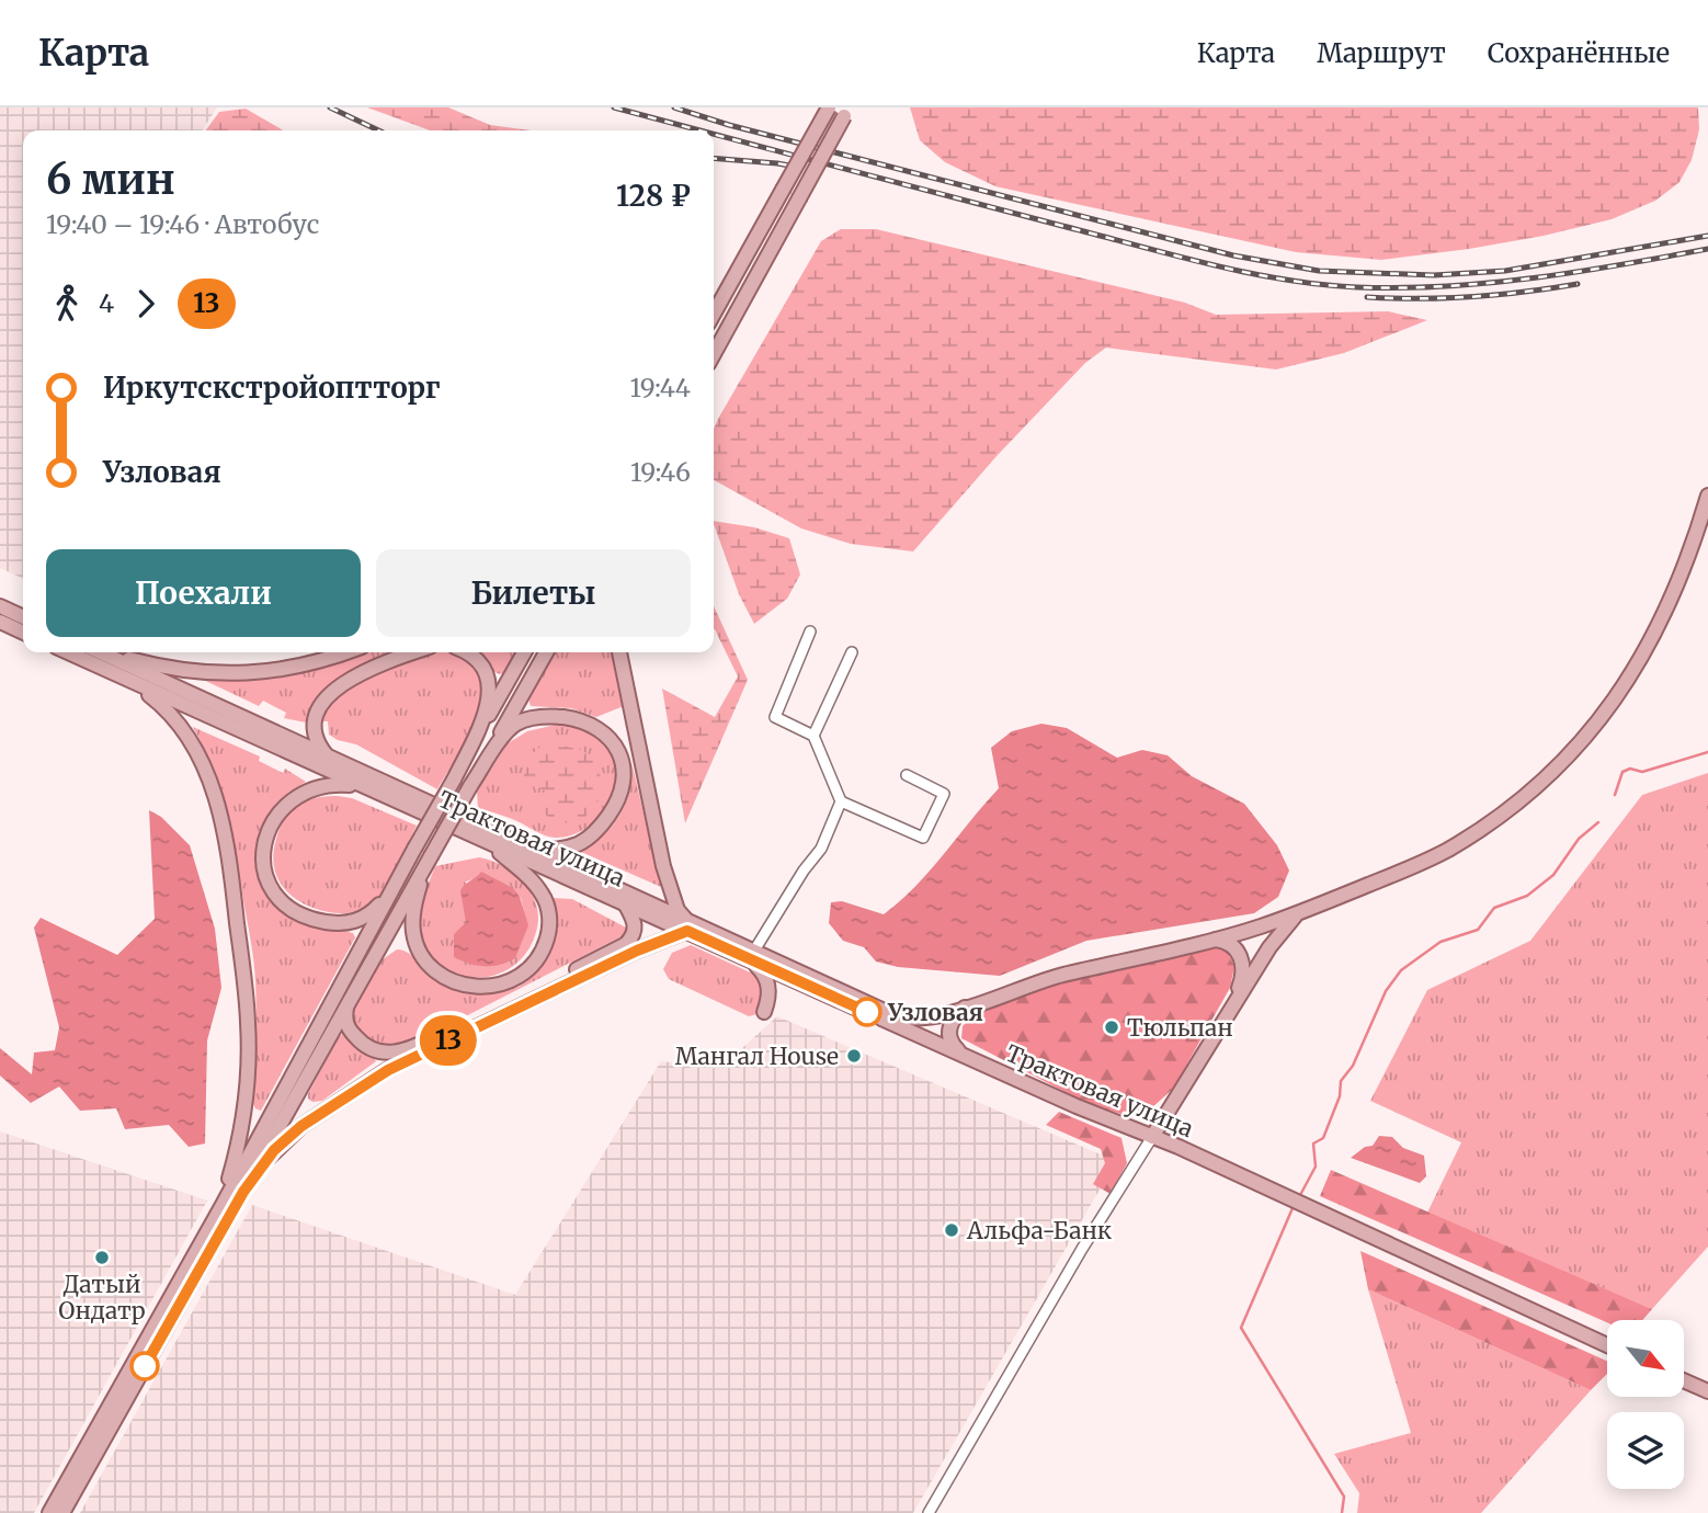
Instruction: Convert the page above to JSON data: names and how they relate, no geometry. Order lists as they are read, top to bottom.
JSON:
{
  "streets": {
    "main road": ["Трактовая улица"]
  },
  "places": [
    "Узловая",
    "Тюльпан",
    "Мангал House",
    "Альфа-Банк",
    "Датый Ондатр"
  ],
  "lines": ["bus line 13"],
  "north": "bottom right",
  "page": {
    "header": "Карта",
    "nav": ["Карта", "Маршрут", "Сохранённые"],
    "on_map": "13",
    "heading": ["6 мин", "19:40 – 19:46 · Автобус", "128 ₽"],
    "legs": ["4", "13"],
    "list": [
      {
        "name": "Иркутскстройоптторг",
        "value": "19:44"
      },
      {
        "name": "Узловая",
        "value": "19:46"
      }
    ],
    "buttons": ["Поехали", "Билеты"]
  }
}
